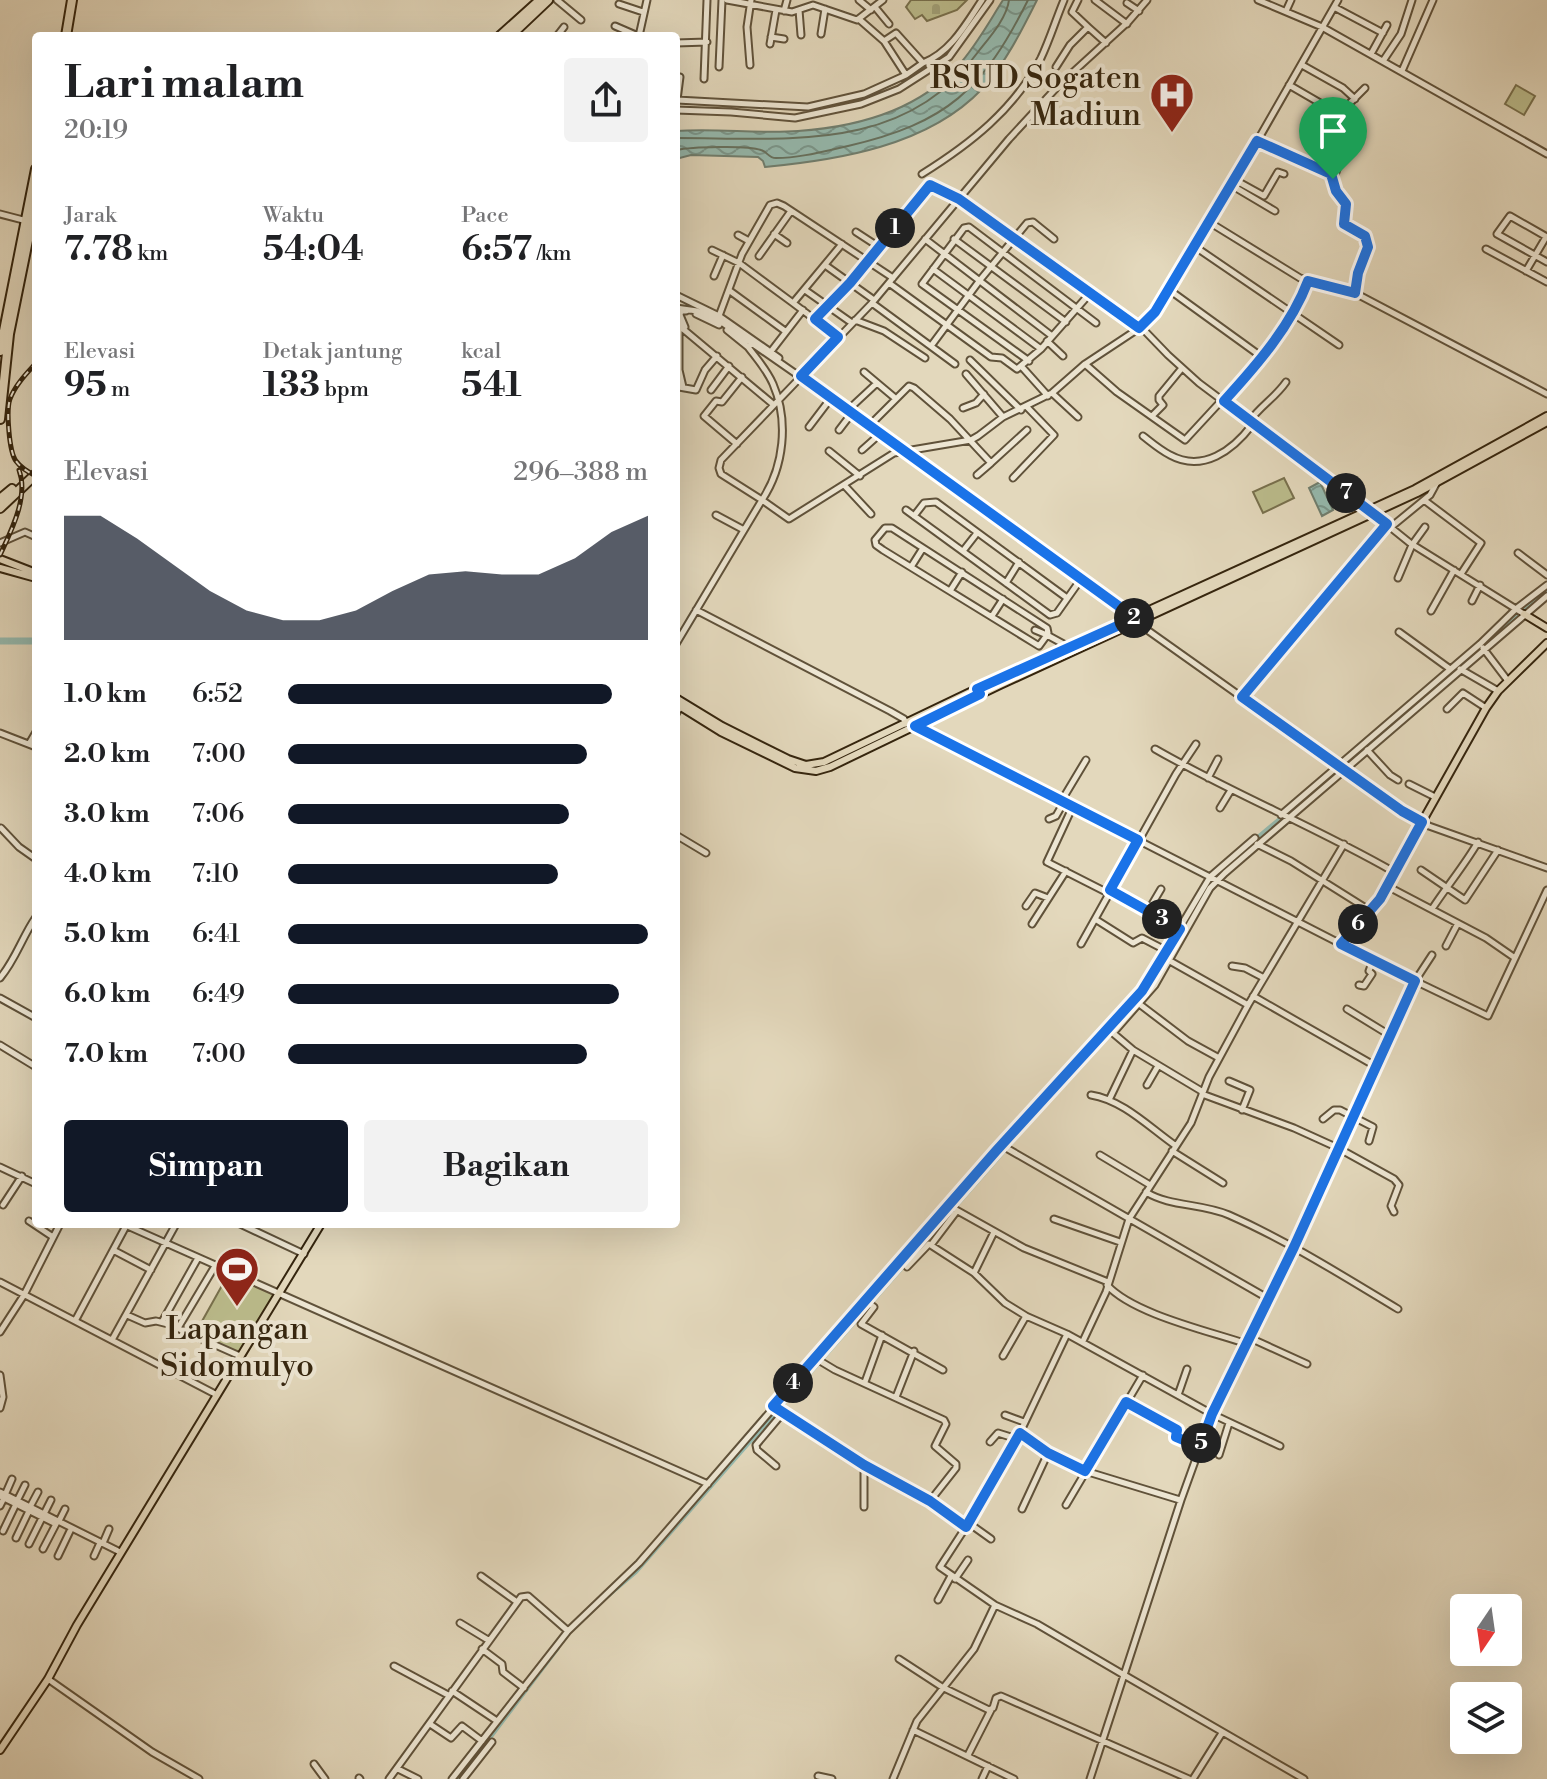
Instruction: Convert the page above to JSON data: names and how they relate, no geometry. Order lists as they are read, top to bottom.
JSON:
{
  "places": {
    "hospital": ["RSUD Sogaten Madiun"],
    "sports": ["Lapangan Sidomulyo"]
  },
  "north": "bottom",
  "page": {
    "heading": ["Lari malam", "20:19"],
    "stats": [
      ["Jarak", "7.78 km"],
      ["Waktu", "54:04"],
      ["Pace", "6:57 /km"],
      ["Elevasi", "95 m"],
      ["Detak jantung", "133 bpm"],
      ["kcal", "541"]
    ],
    "pins": [
      "1",
      "7",
      "2",
      "3",
      "6",
      "4",
      "5"
    ],
    "chart": ["Elevasi", "296–388 m"],
    "list": [
      {
        "name": "1.0 km",
        "note": "6:52"
      },
      {
        "name": "2.0 km",
        "note": "7:00"
      },
      {
        "name": "3.0 km",
        "note": "7:06"
      },
      {
        "name": "4.0 km",
        "note": "7:10"
      },
      {
        "name": "5.0 km",
        "note": "6:41"
      },
      {
        "name": "6.0 km",
        "note": "6:49"
      },
      {
        "name": "7.0 km",
        "note": "7:00"
      }
    ],
    "buttons": ["Simpan", "Bagikan"]
  }
}
